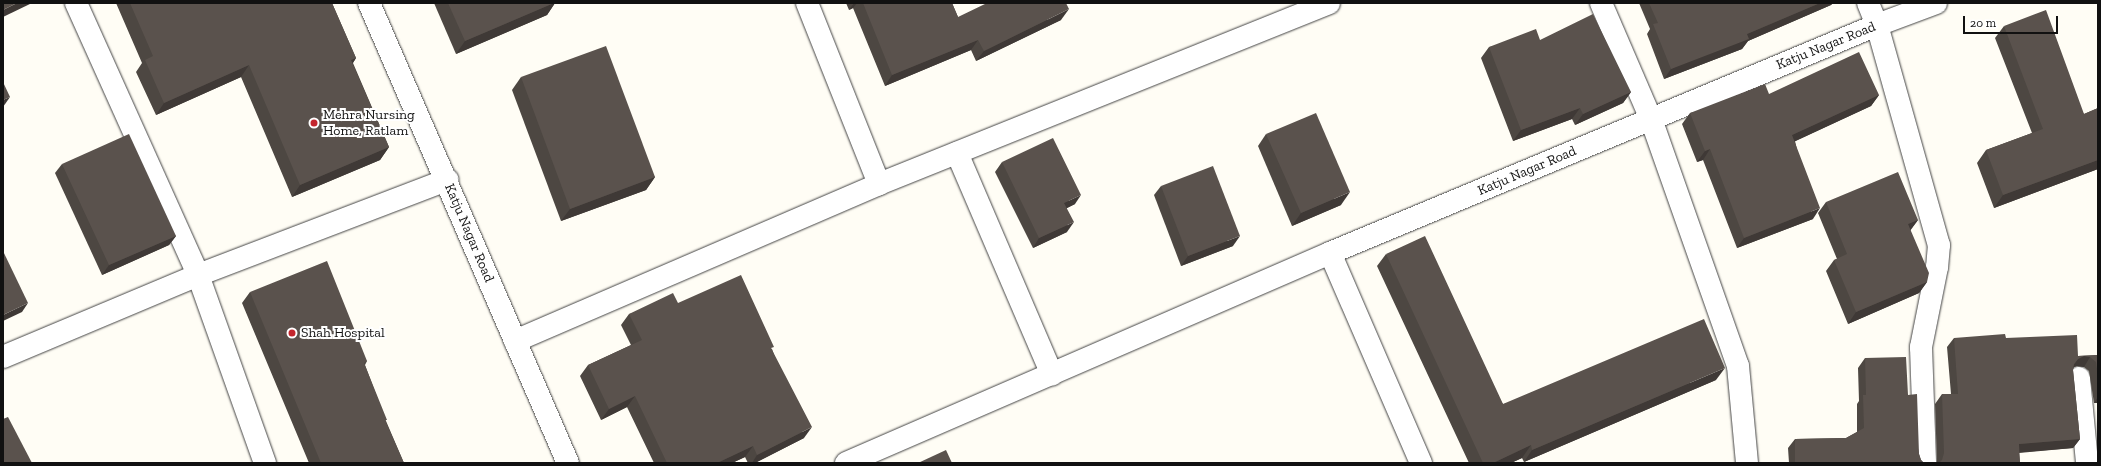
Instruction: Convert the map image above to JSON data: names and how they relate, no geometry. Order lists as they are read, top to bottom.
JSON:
{
  "streets": {
    "street": ["Katju Nagar Road"]
  },
  "places": ["Mehra Nursing Home, Ratlam", "Shah Hospital"],
  "scale_bar": "20 m"
}
